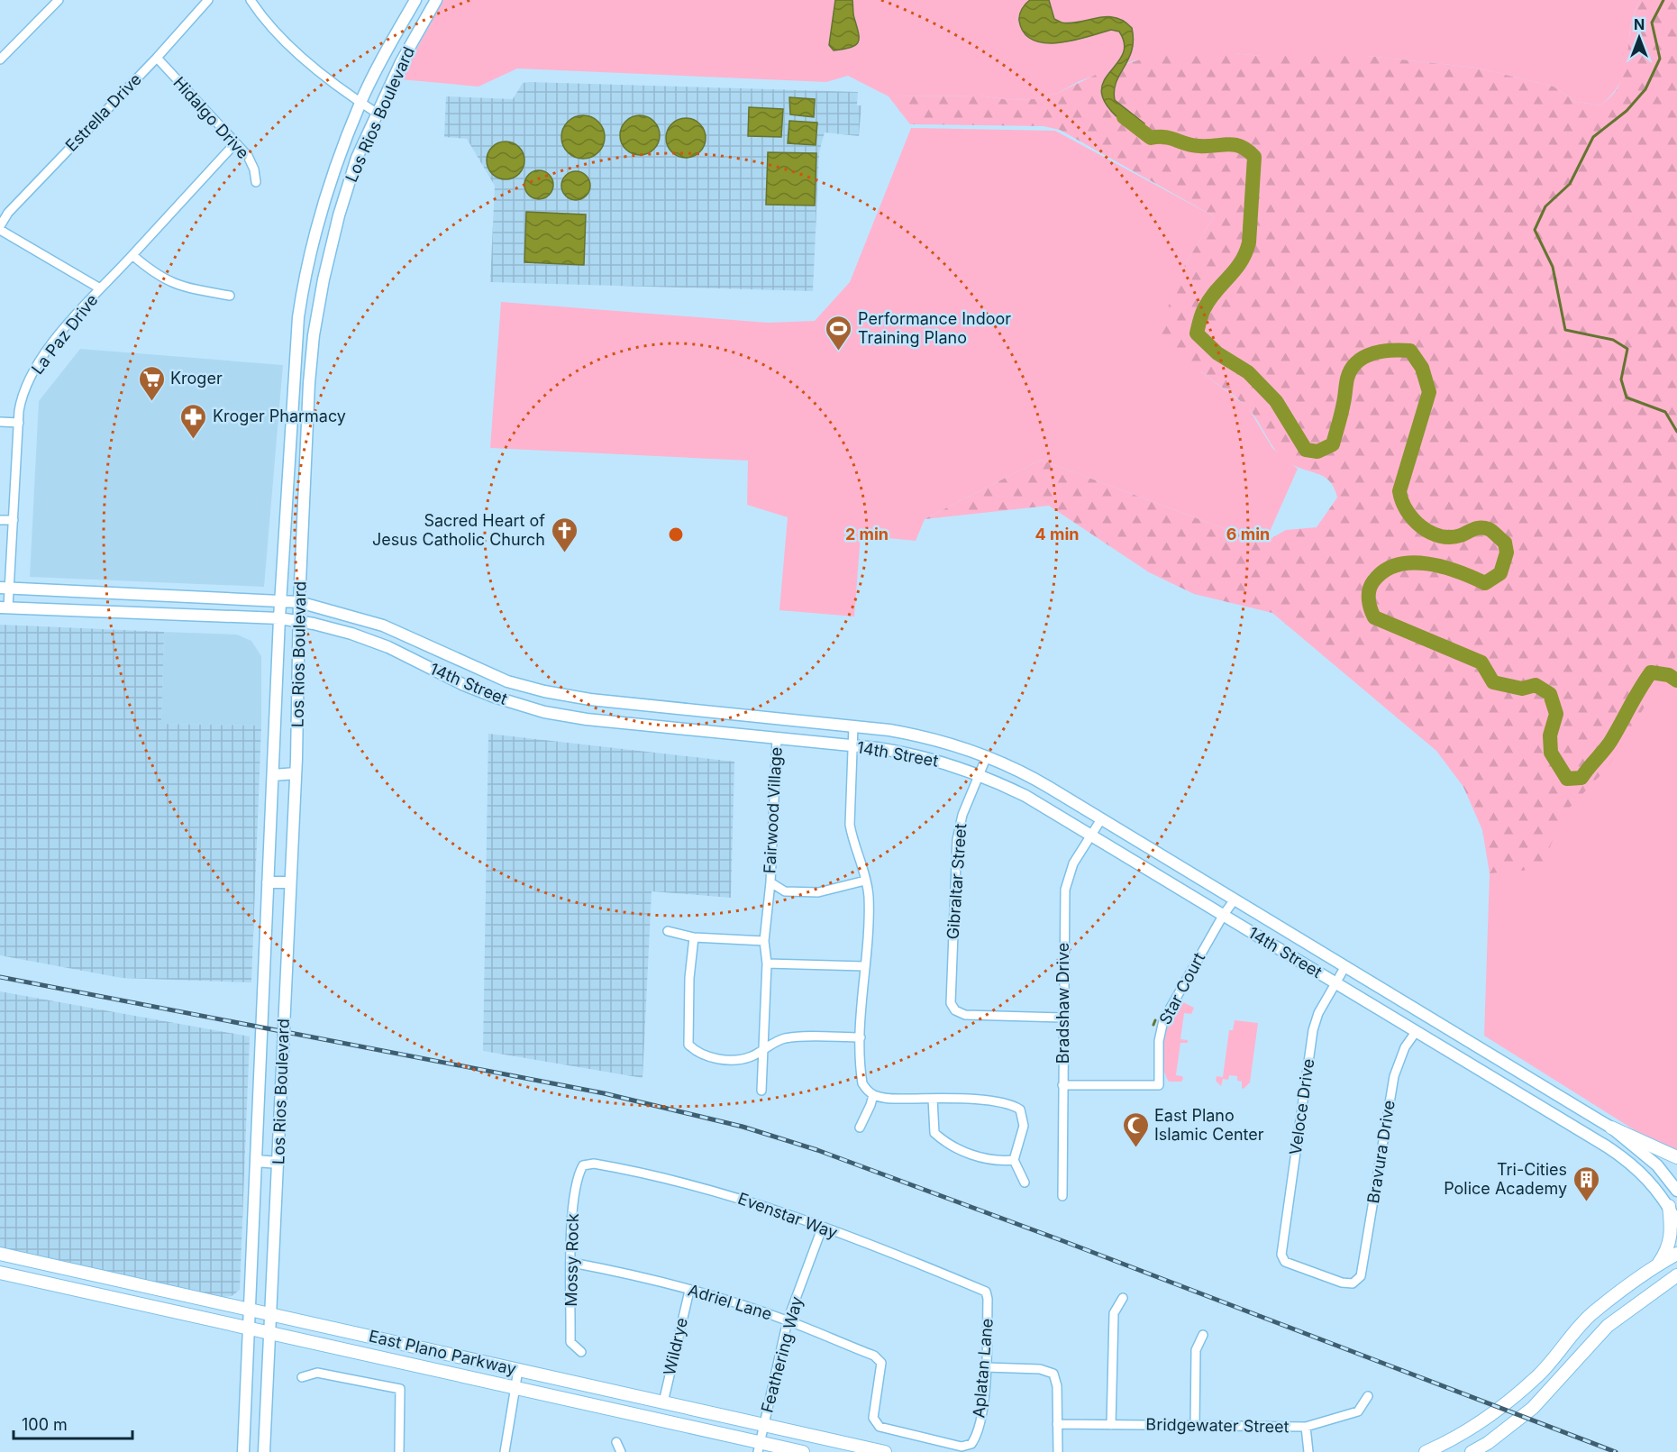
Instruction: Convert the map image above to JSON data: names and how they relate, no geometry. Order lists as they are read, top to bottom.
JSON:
{
  "streets": {
    "main road": ["Los Rios Boulevard", "14th Street", "East Plano Parkway"],
    "street": [
      "Estrella Drive",
      "Hidalgo Drive",
      "La Paz Drive",
      "Fairwood Village",
      "Gibraltar Street",
      "Star Court",
      "Bradshaw Drive",
      "Veloce Drive",
      "Bravura Drive",
      "Evenstar Way",
      "Mossy Rock",
      "Adriel Lane",
      "Wildrye",
      "Feathering Way",
      "Aplatan Lane",
      "Bridgewater Street"
    ]
  },
  "crossings": [
    ["Estrella Drive", "Hidalgo Drive"],
    ["Los Rios Boulevard", "14th Street"],
    ["Los Rios Boulevard", "East Plano Parkway"],
    ["Hidalgo Drive", "La Paz Drive"],
    ["La Paz Drive", "14th Street"],
    ["14th Street", "Fairwood Village"],
    ["14th Street", "Gibraltar Street"],
    ["14th Street", "Star Court"],
    ["14th Street", "Bradshaw Drive"],
    ["14th Street", "Veloce Drive"],
    ["14th Street", "Bravura Drive"],
    ["Gibraltar Street", "Bradshaw Drive"],
    ["Star Court", "Bradshaw Drive"],
    ["Veloce Drive", "Bravura Drive"],
    ["Evenstar Way", "Mossy Rock"],
    ["Evenstar Way", "Feathering Way"],
    ["Evenstar Way", "Aplatan Lane"],
    ["Mossy Rock", "Adriel Lane"],
    ["Adriel Lane", "Wildrye"],
    ["Adriel Lane", "Feathering Way"],
    ["Adriel Lane", "Aplatan Lane"],
    ["Wildrye", "East Plano Parkway"],
    ["East Plano Parkway", "Feathering Way"]
  ],
  "places": {
    "sports": ["Performance Indoor Training Plano"],
    "supermarket": ["Kroger"],
    "pharmacy": ["Kroger Pharmacy"],
    "church": ["Sacred Heart of Jesus Catholic Church"],
    "mosque": ["East Plano Islamic Center"],
    "building": ["Tri-Cities Police Academy"]
  },
  "scale_bar": "100 m",
  "north": "top",
  "rings": ["2 min", "4 min", "6 min"]
}
